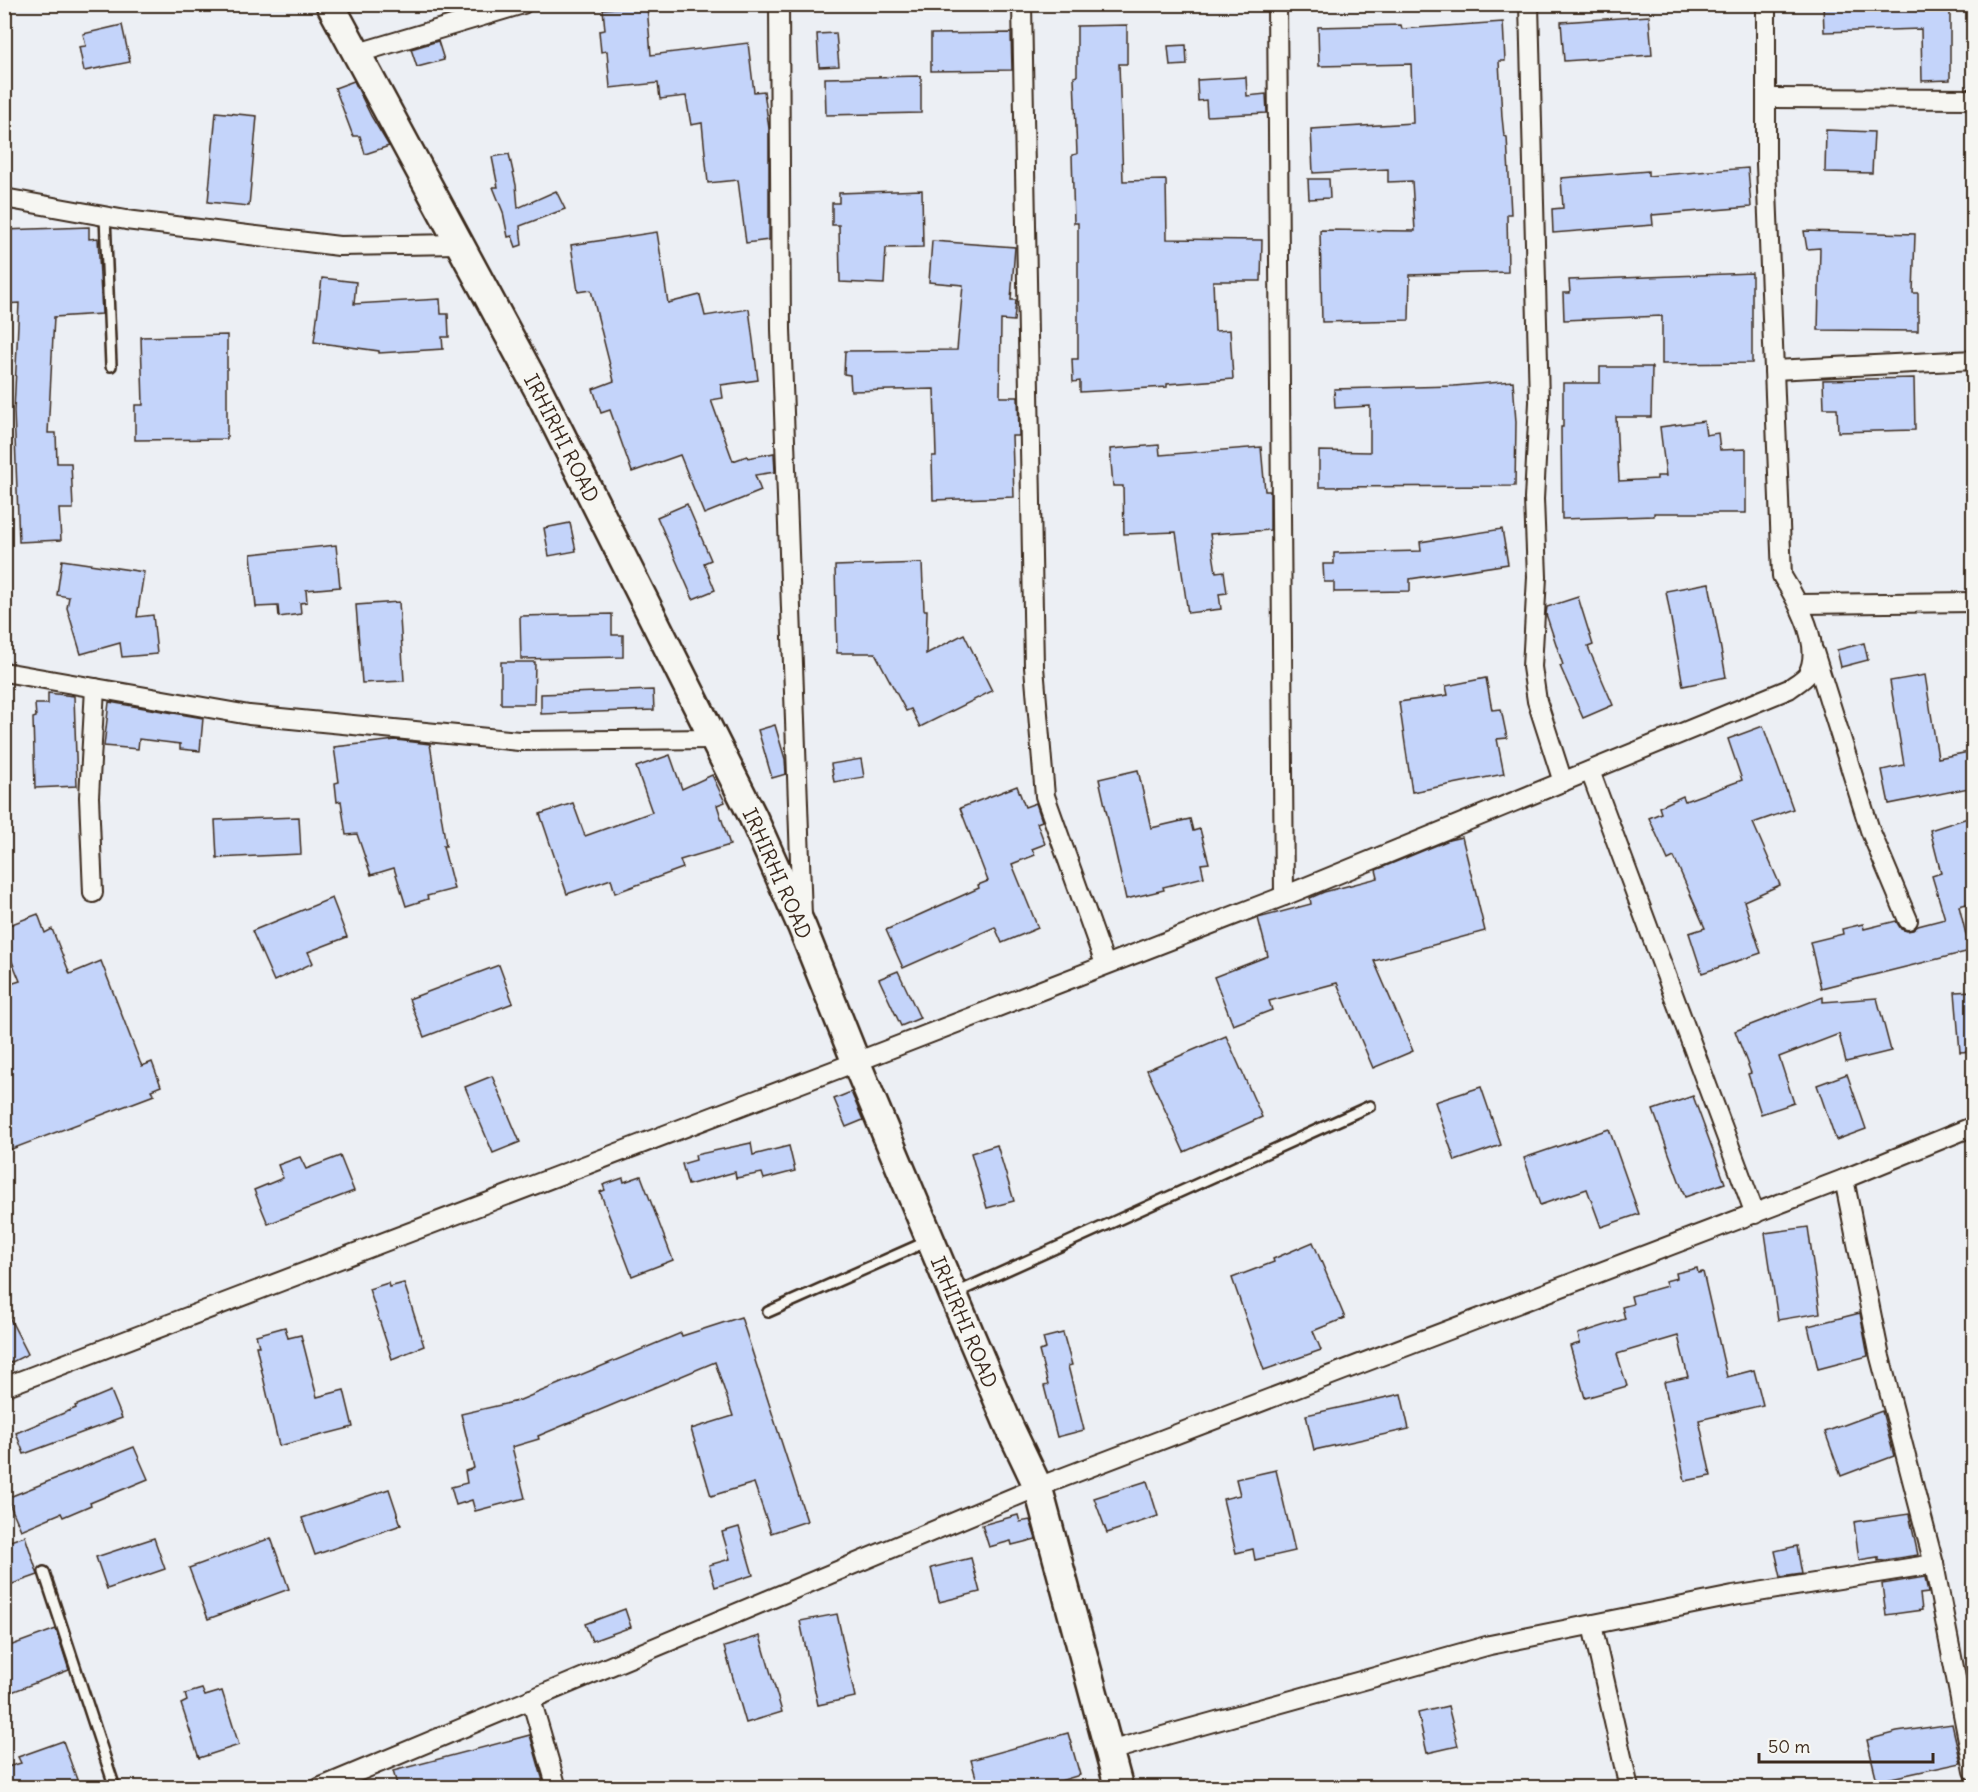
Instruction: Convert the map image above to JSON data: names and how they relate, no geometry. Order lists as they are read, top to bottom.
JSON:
{
  "streets": {
    "street": ["IRHIRHI ROAD"]
  },
  "scale_bar": "50 m"
}
